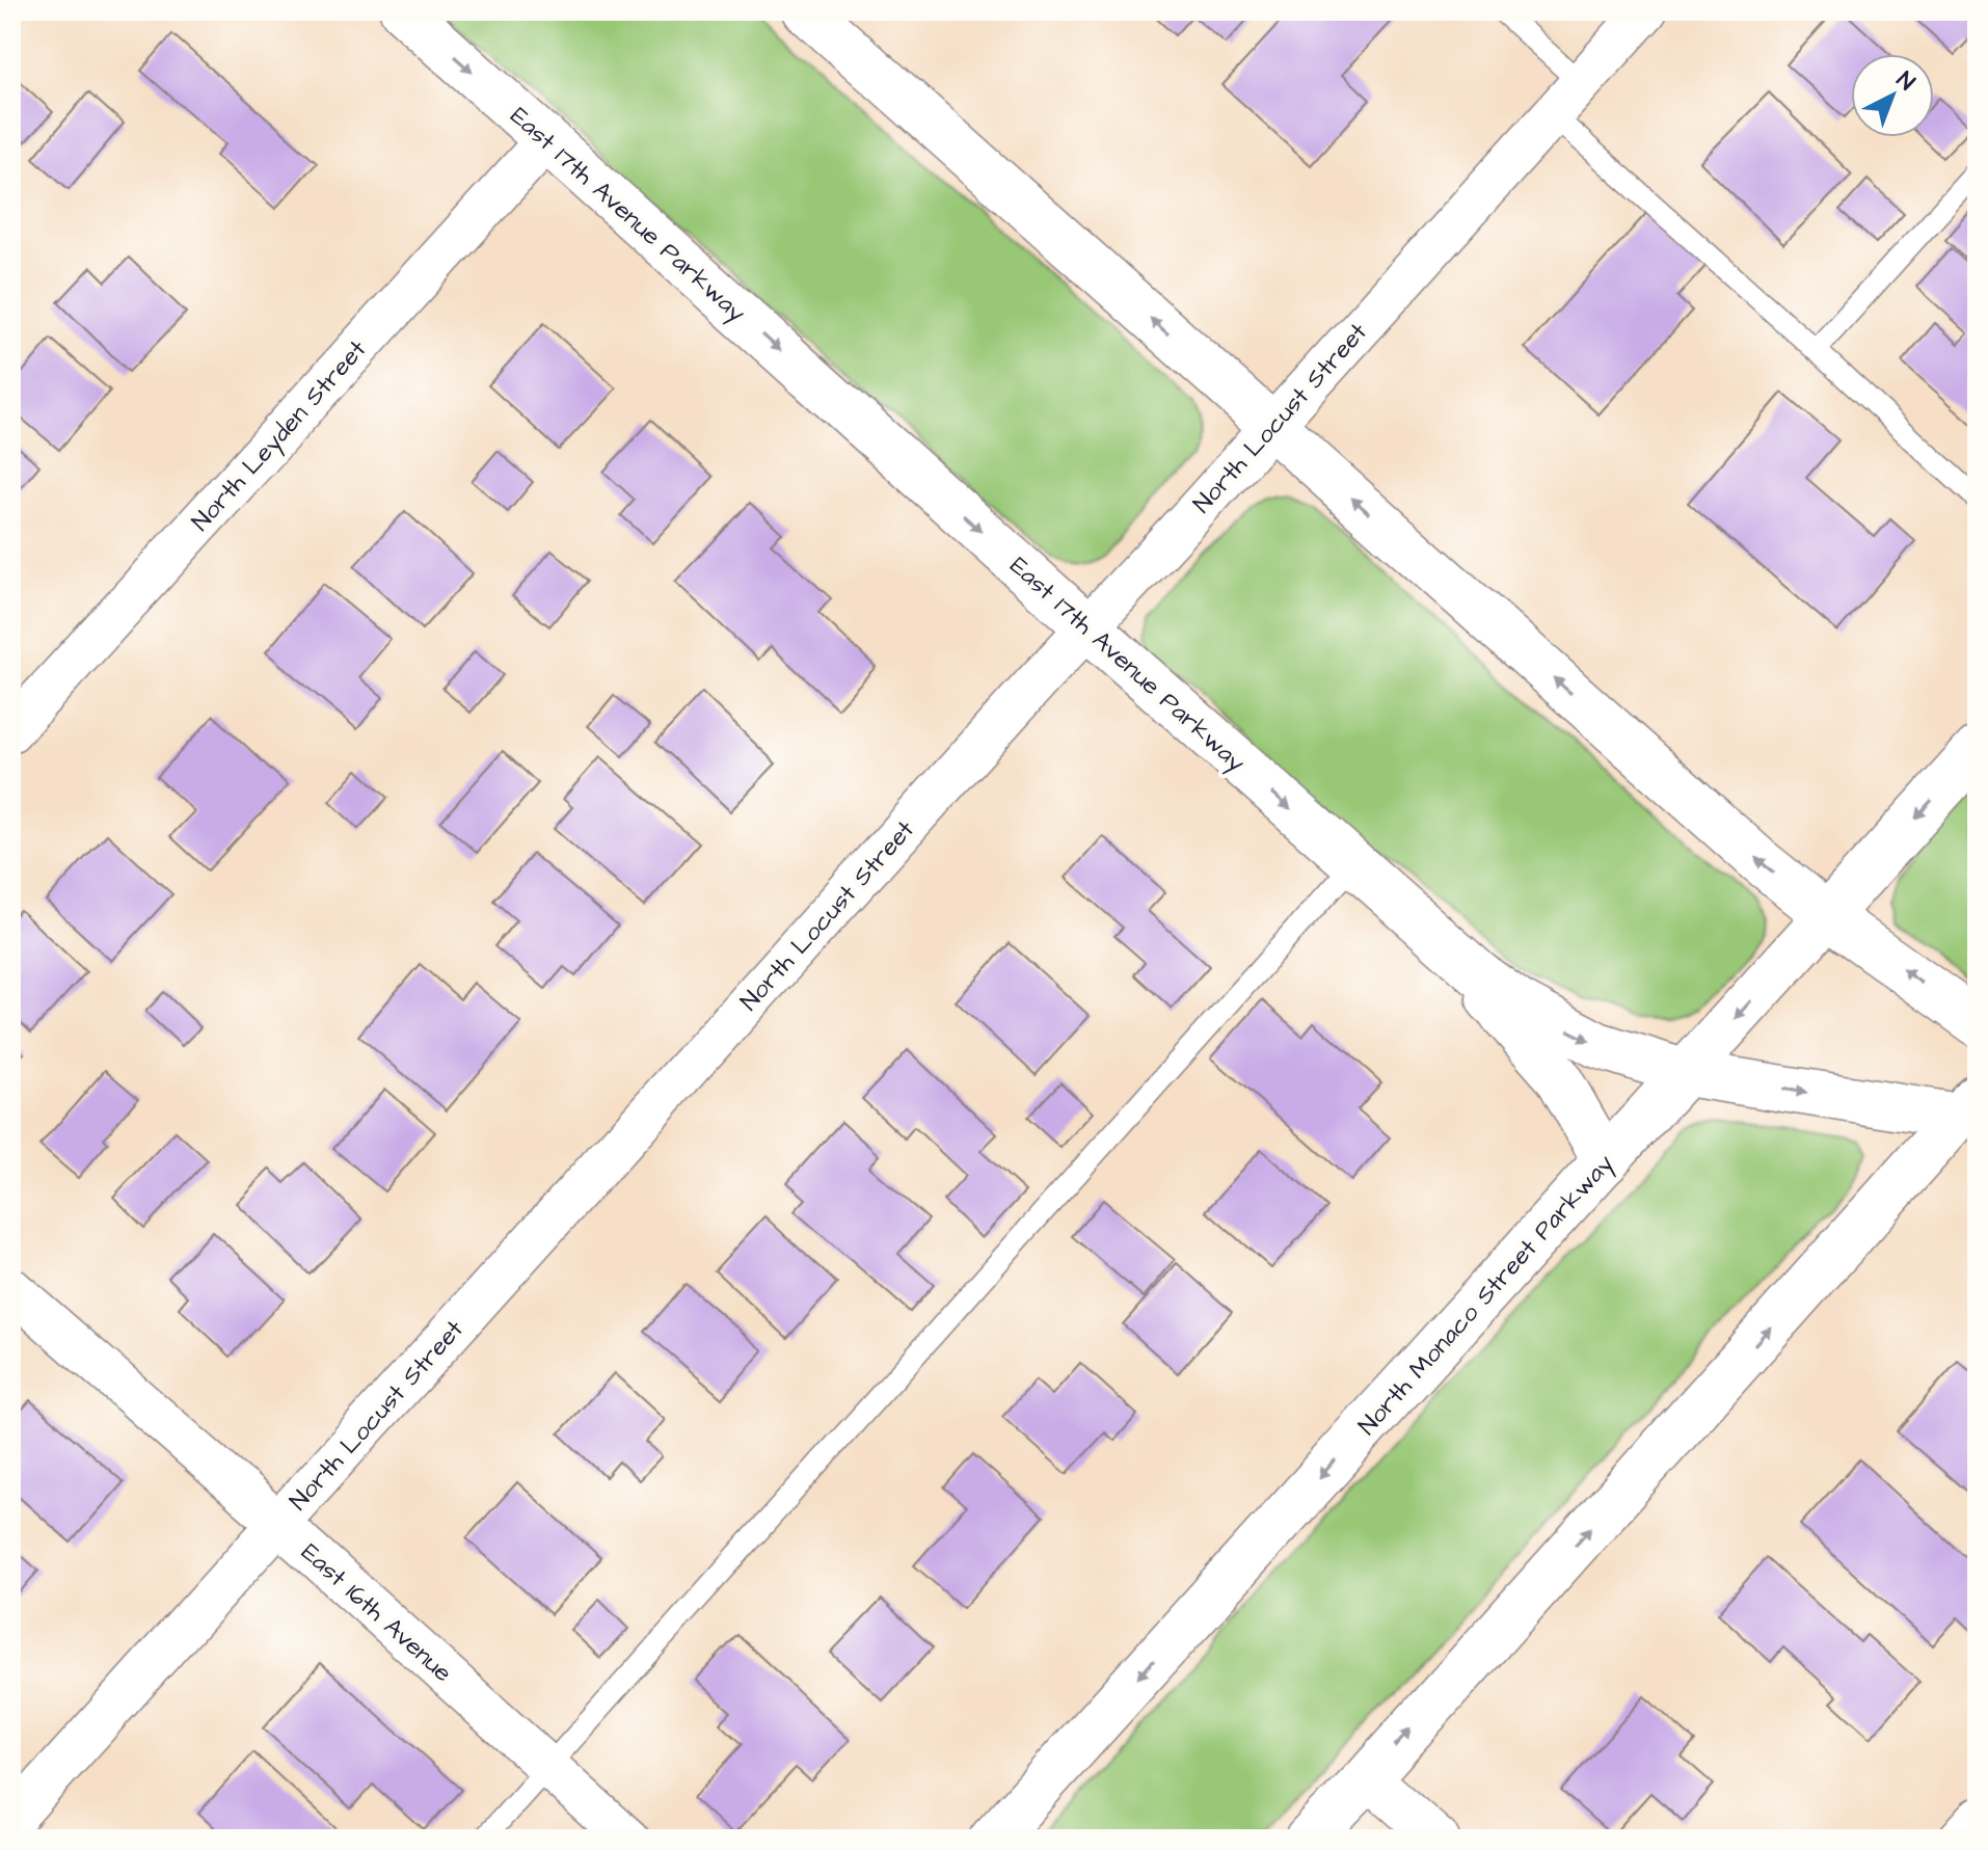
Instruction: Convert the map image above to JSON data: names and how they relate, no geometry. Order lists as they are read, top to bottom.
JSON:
{
  "streets": {
    "main road": ["East 17th Avenue Parkway", "North Monaco Street Parkway"],
    "street": ["North Locust Street", "North Leyden Street", "East 16th Avenue"]
  },
  "crossings": [
    ["East 17th Avenue Parkway", "North Locust Street"],
    ["East 17th Avenue Parkway", "North Leyden Street"],
    ["East 17th Avenue Parkway", "North Monaco Street Parkway"],
    ["North Locust Street", "East 16th Avenue"]
  ],
  "north": "top right"
}
